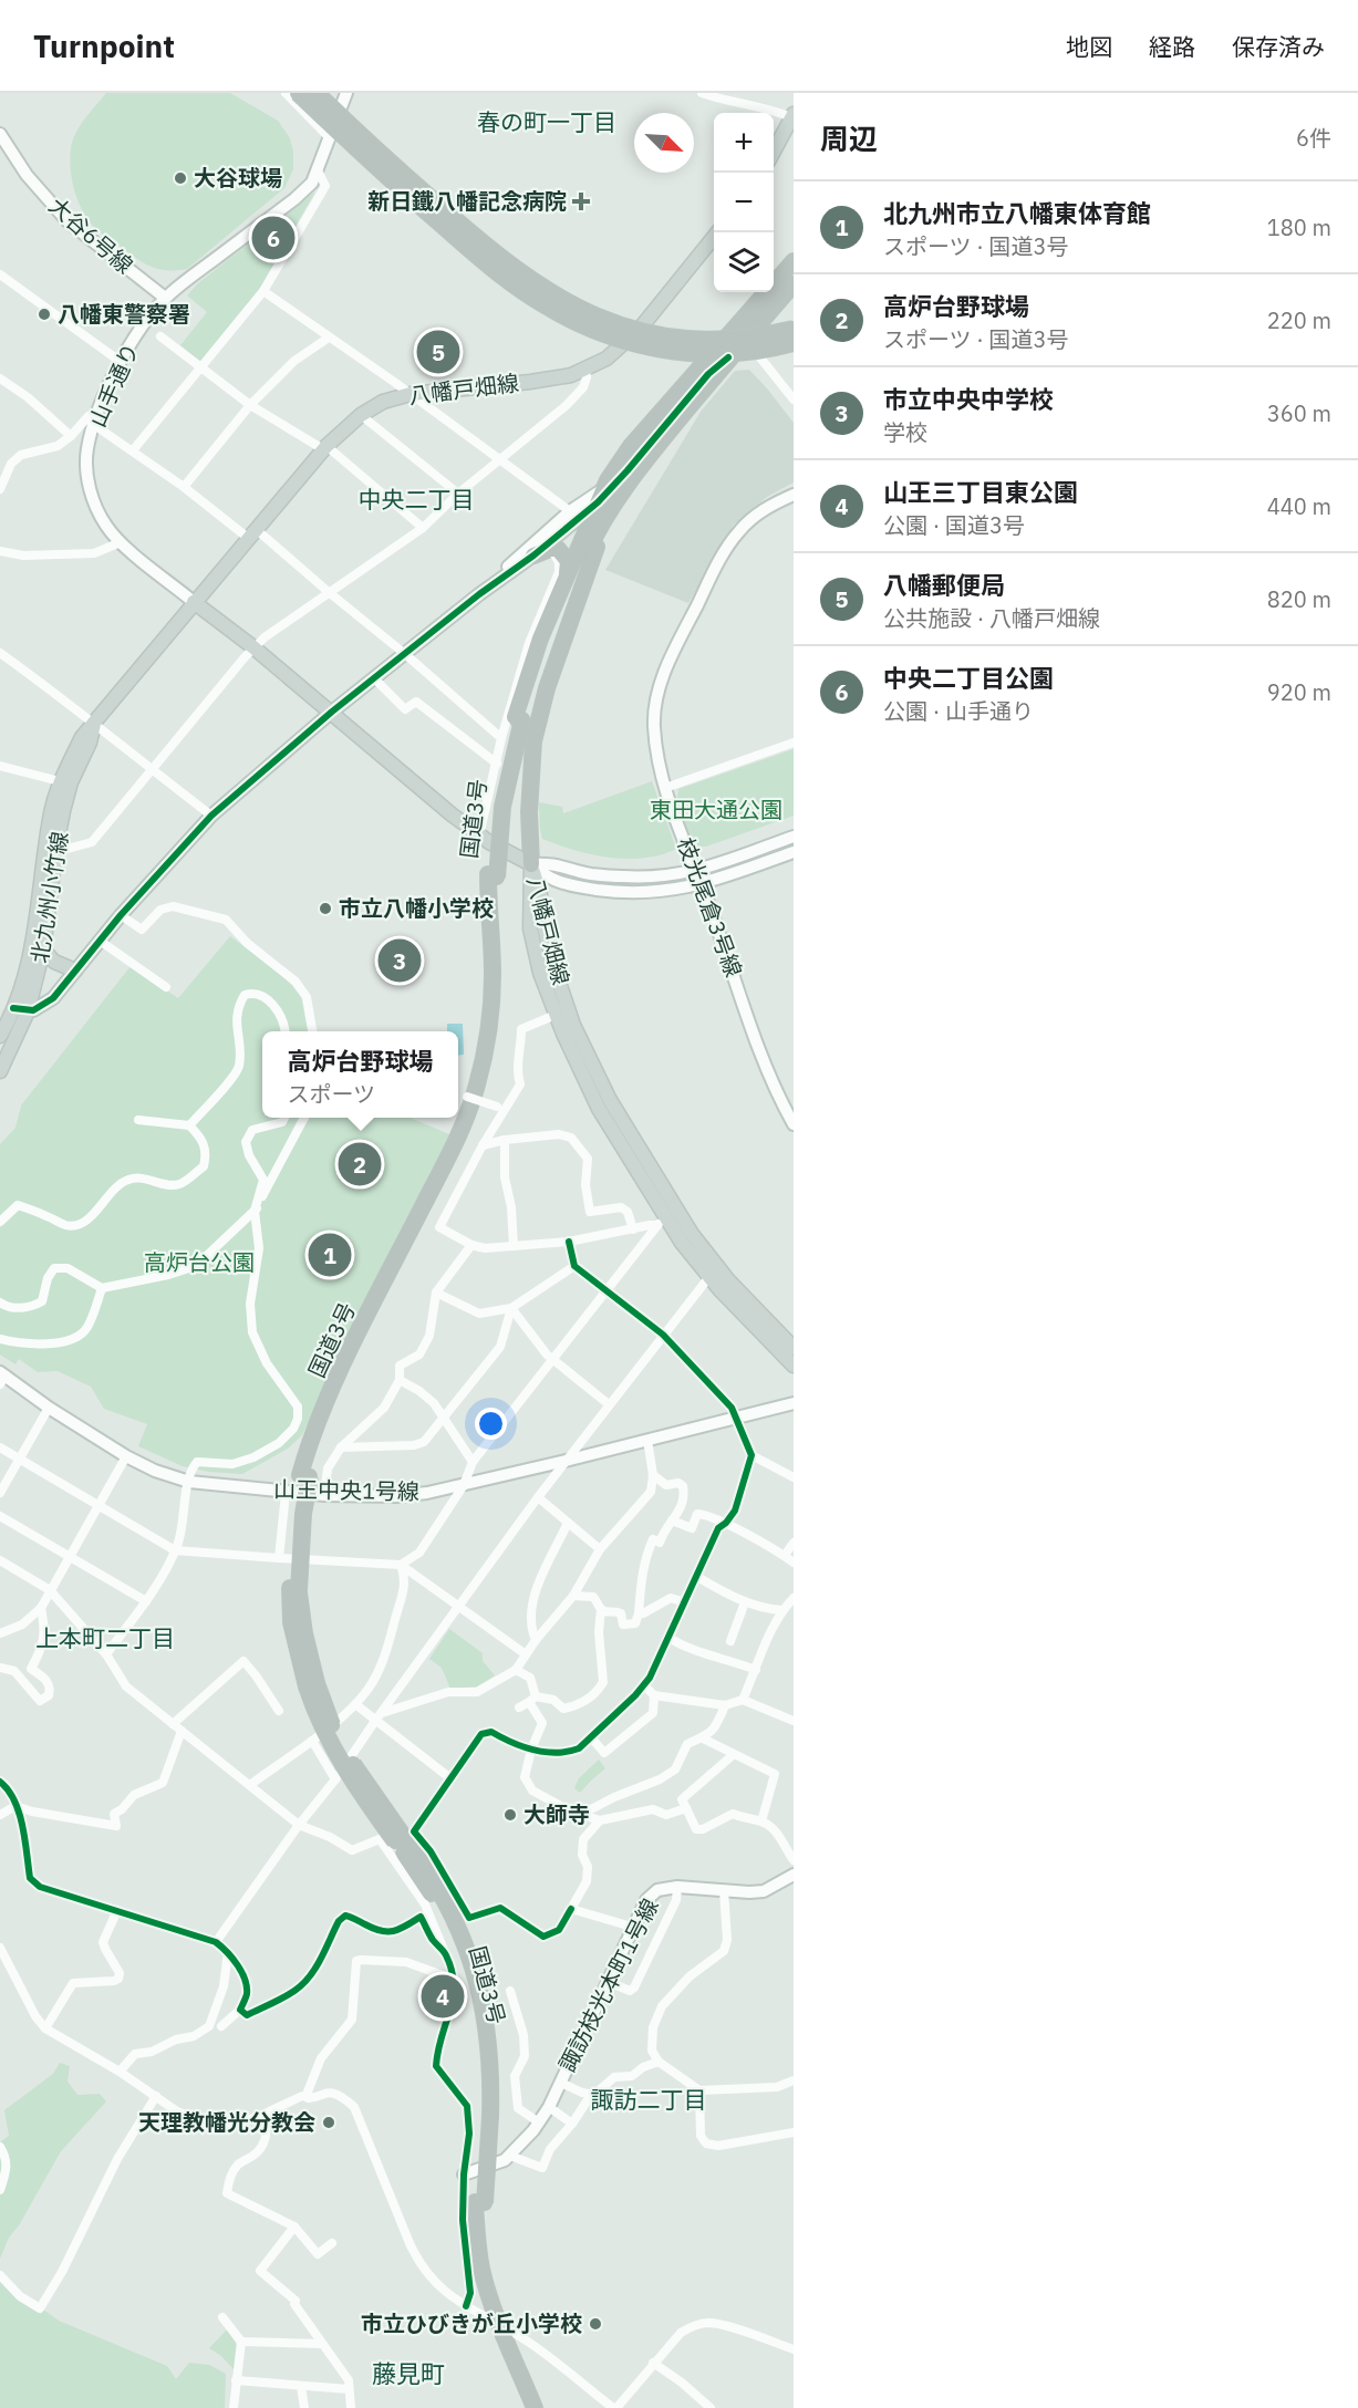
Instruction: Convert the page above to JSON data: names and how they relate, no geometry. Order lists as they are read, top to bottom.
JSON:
{
  "streets": {
    "highway": ["国道3号"],
    "main road": ["八幡戸畑線", "北九州小竹線"],
    "street": [
      "大谷6号線",
      "山手通り",
      "枝光尾倉3号線",
      "山王中央1号線",
      "諏訪枝光本町1号線"
    ]
  },
  "crossings": [
    ["大谷6号線", "山手通り"],
    ["山手通り", "八幡戸畑線"],
    ["山手通り", "北九州小竹線"],
    ["八幡戸畑線", "北九州小竹線"]
  ],
  "districts": [
    "春の町一丁目",
    "中央二丁目",
    "上本町二丁目",
    "諏訪二丁目",
    "藤見町"
  ],
  "parks": ["東田大通公園", "高炉台公園"],
  "places": {
    "other": [
      "大谷球場",
      "八幡東警察署",
      "市立八幡小学校",
      "大師寺",
      "天理教幡光分教会",
      "市立ひびきが丘小学校"
    ],
    "health": ["新日鐵八幡記念病院"]
  },
  "north": "bottom right",
  "page": {
    "header": "Turnpoint",
    "nav": ["地図", "経路", "保存済み"],
    "heading": ["周辺", "6件"],
    "map_buttons": ["+", "−"],
    "list": [
      {
        "mark": "1",
        "name": "北九州市立八幡東体育館",
        "note": "スポーツ · 国道3号",
        "value": "180 m"
      },
      {
        "mark": "2",
        "name": "高炉台野球場",
        "note": "スポーツ · 国道3号",
        "value": "220 m"
      },
      {
        "mark": "3",
        "name": "市立中央中学校",
        "note": "学校",
        "value": "360 m"
      },
      {
        "mark": "4",
        "name": "山王三丁目東公園",
        "note": "公園 · 国道3号",
        "value": "440 m"
      },
      {
        "mark": "5",
        "name": "八幡郵便局",
        "note": "公共施設 · 八幡戸畑線",
        "value": "820 m"
      },
      {
        "mark": "6",
        "name": "中央二丁目公園",
        "note": "公園 · 山手通り",
        "value": "920 m"
      }
    ],
    "pins": [
      "6",
      "5",
      "3",
      "2",
      "1",
      "4"
    ],
    "popup": ["高炉台野球場", "スポーツ"]
  }
}
